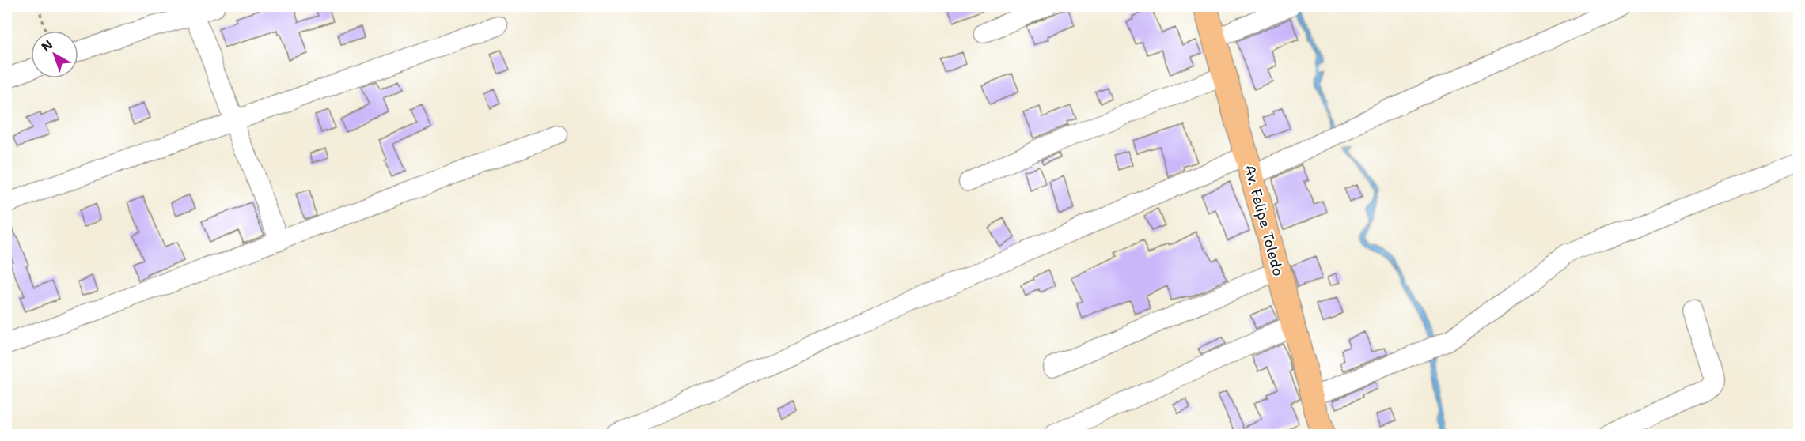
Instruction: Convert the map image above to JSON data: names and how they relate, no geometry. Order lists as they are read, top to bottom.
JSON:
{
  "streets": {
    "main road": ["Av. Felipe Toledo"]
  },
  "north": "top left"
}
